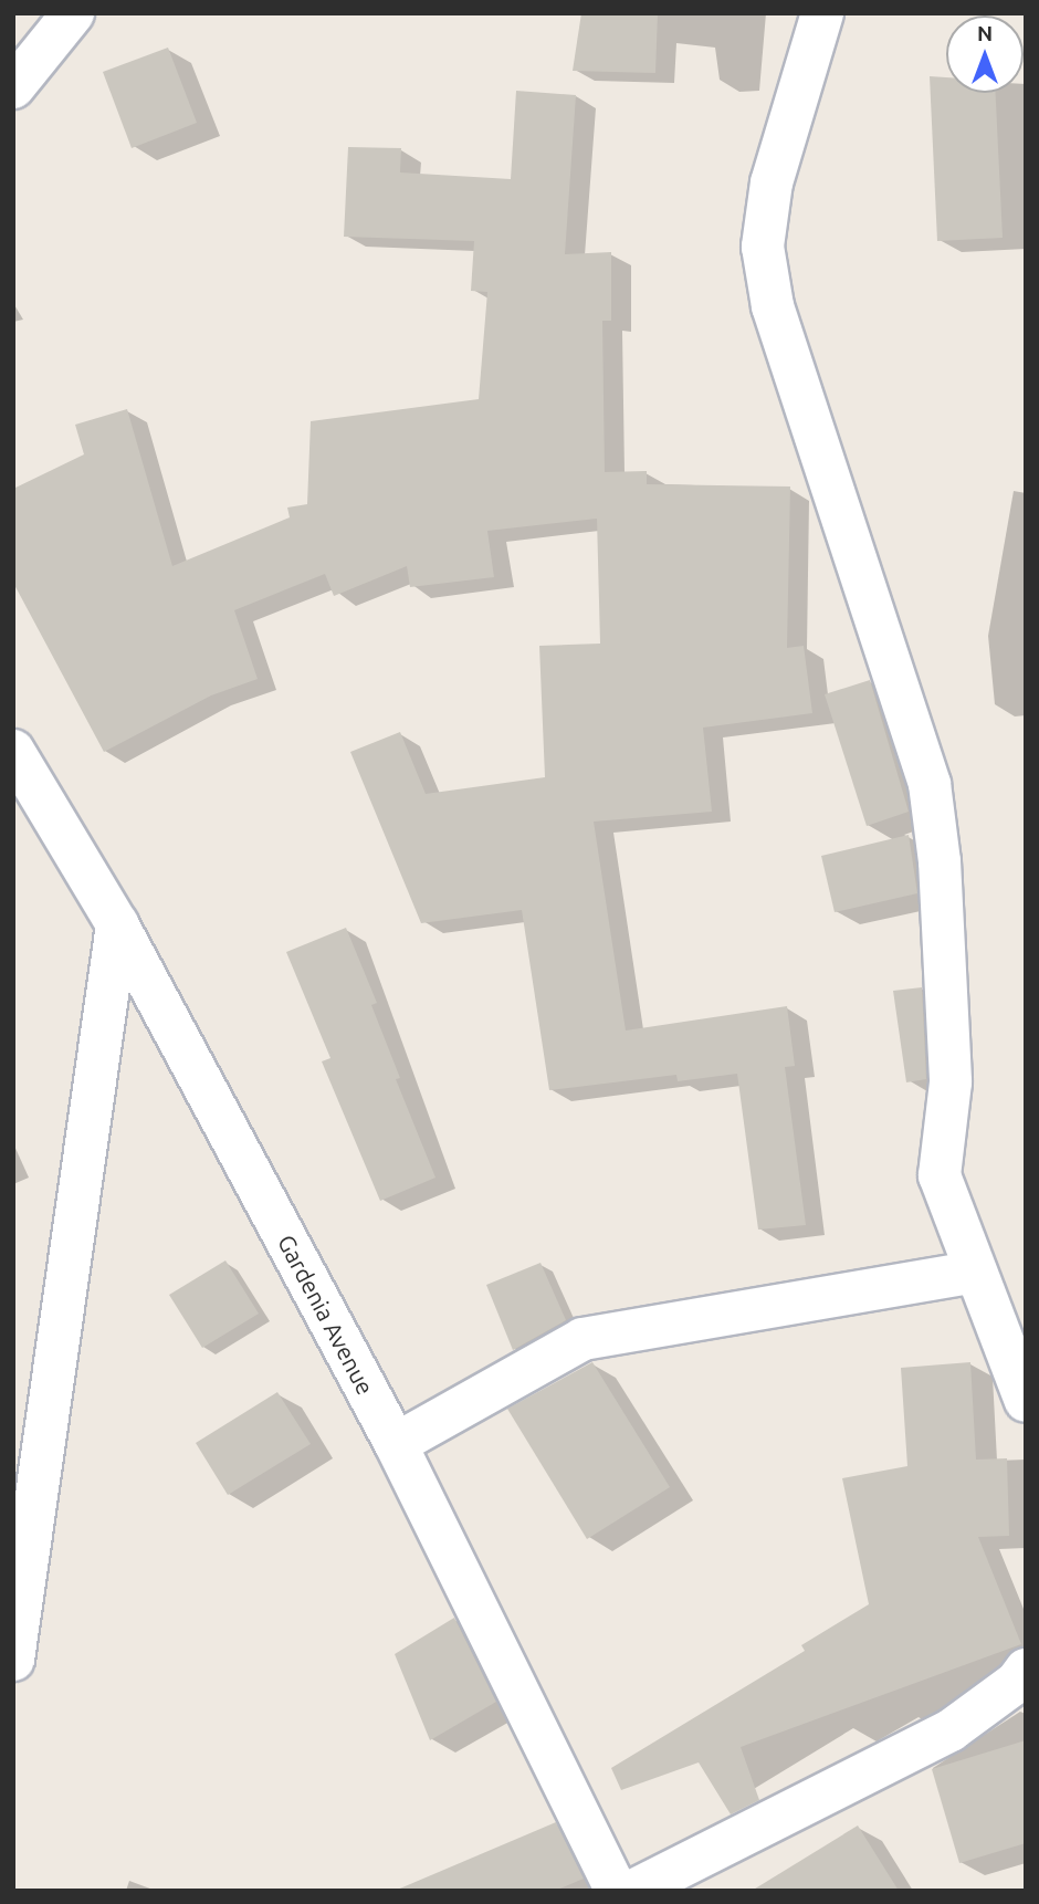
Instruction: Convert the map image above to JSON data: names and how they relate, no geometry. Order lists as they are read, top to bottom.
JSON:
{
  "streets": {
    "street": ["Gardenia Avenue"]
  },
  "north": "top"
}
